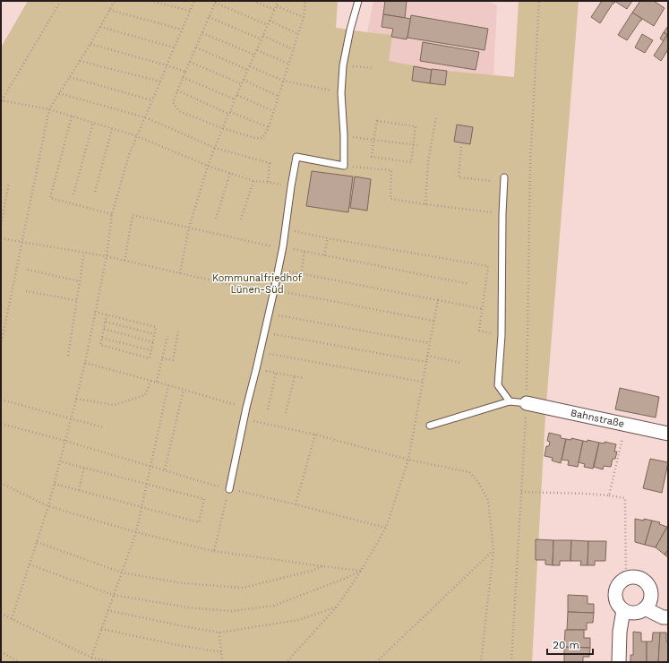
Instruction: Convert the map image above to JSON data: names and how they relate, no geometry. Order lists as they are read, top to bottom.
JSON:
{
  "streets": {
    "street": ["Bahnstraße"]
  },
  "parks": ["Kommunalfriedhof Lünen-Süd"],
  "scale_bar": "20 m"
}
